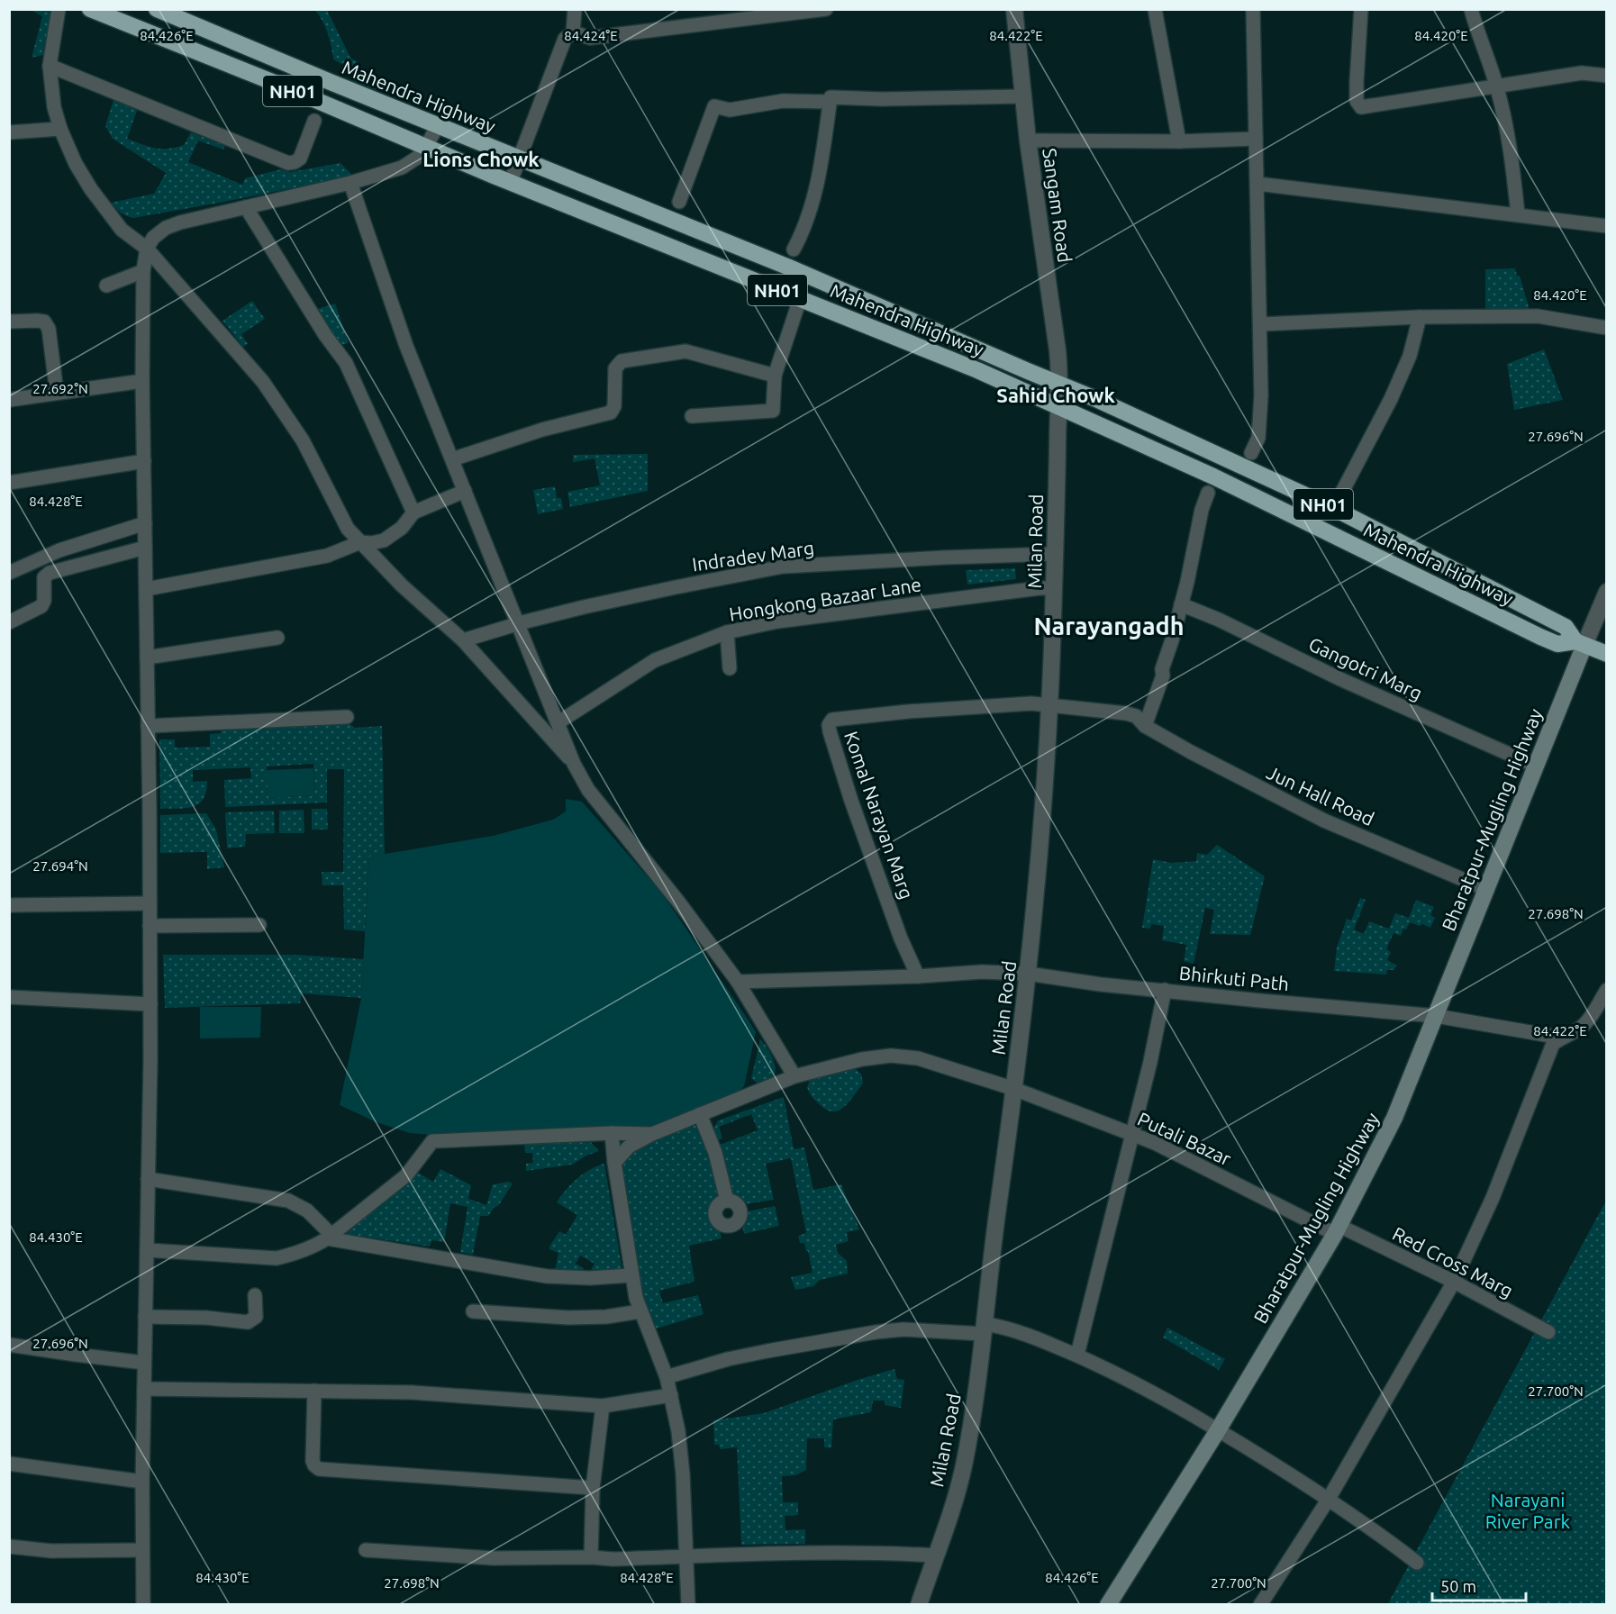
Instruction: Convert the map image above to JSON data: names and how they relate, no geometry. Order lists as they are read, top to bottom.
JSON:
{
  "streets": {
    "highway": ["NH01", "Mahendra Highway"],
    "main road": ["Bharatpur-Mugling Highway"],
    "street": [
      "Sangam Road",
      "Milan Road",
      "Indradev Marg",
      "Hongkong Bazaar Lane",
      "Gangotri Marg",
      "Jun Hall Road",
      "Komal Narayan Marg",
      "Bhirkuti Path",
      "Putali Bazar",
      "Red Cross Marg"
    ]
  },
  "crossings": [
    ["Mahendra Highway", "Sangam Road"],
    ["Mahendra Highway", "Milan Road"],
    ["Mahendra Highway", "Bharatpur-Mugling Highway"],
    ["Sangam Road", "Milan Road"],
    ["Milan Road", "Indradev Marg"],
    ["Milan Road", "Hongkong Bazaar Lane"],
    ["Milan Road", "Jun Hall Road"],
    ["Milan Road", "Komal Narayan Marg"],
    ["Milan Road", "Bhirkuti Path"],
    ["Milan Road", "Putali Bazar"],
    ["Gangotri Marg", "Bharatpur-Mugling Highway"],
    ["Jun Hall Road", "Komal Narayan Marg"],
    ["Jun Hall Road", "Bharatpur-Mugling Highway"],
    ["Komal Narayan Marg", "Bhirkuti Path"],
    ["Bharatpur-Mugling Highway", "Bhirkuti Path"],
    ["Bharatpur-Mugling Highway", "Putali Bazar"],
    ["Bharatpur-Mugling Highway", "Red Cross Marg"],
    ["Putali Bazar", "Red Cross Marg"]
  ],
  "districts": ["Lions Chowk", "Sahid Chowk", "Narayangadh"],
  "parks": ["Narayani River Park"],
  "scale_bar": "50 m",
  "coordinates": [
    "84.426°E",
    "84.424°E",
    "84.420°E",
    "84.422°E",
    "27.692°N",
    "27.696°N",
    "84.428°E",
    "27.694°N",
    "27.698°N",
    "84.430°E",
    "27.700°N"
  ]
}
